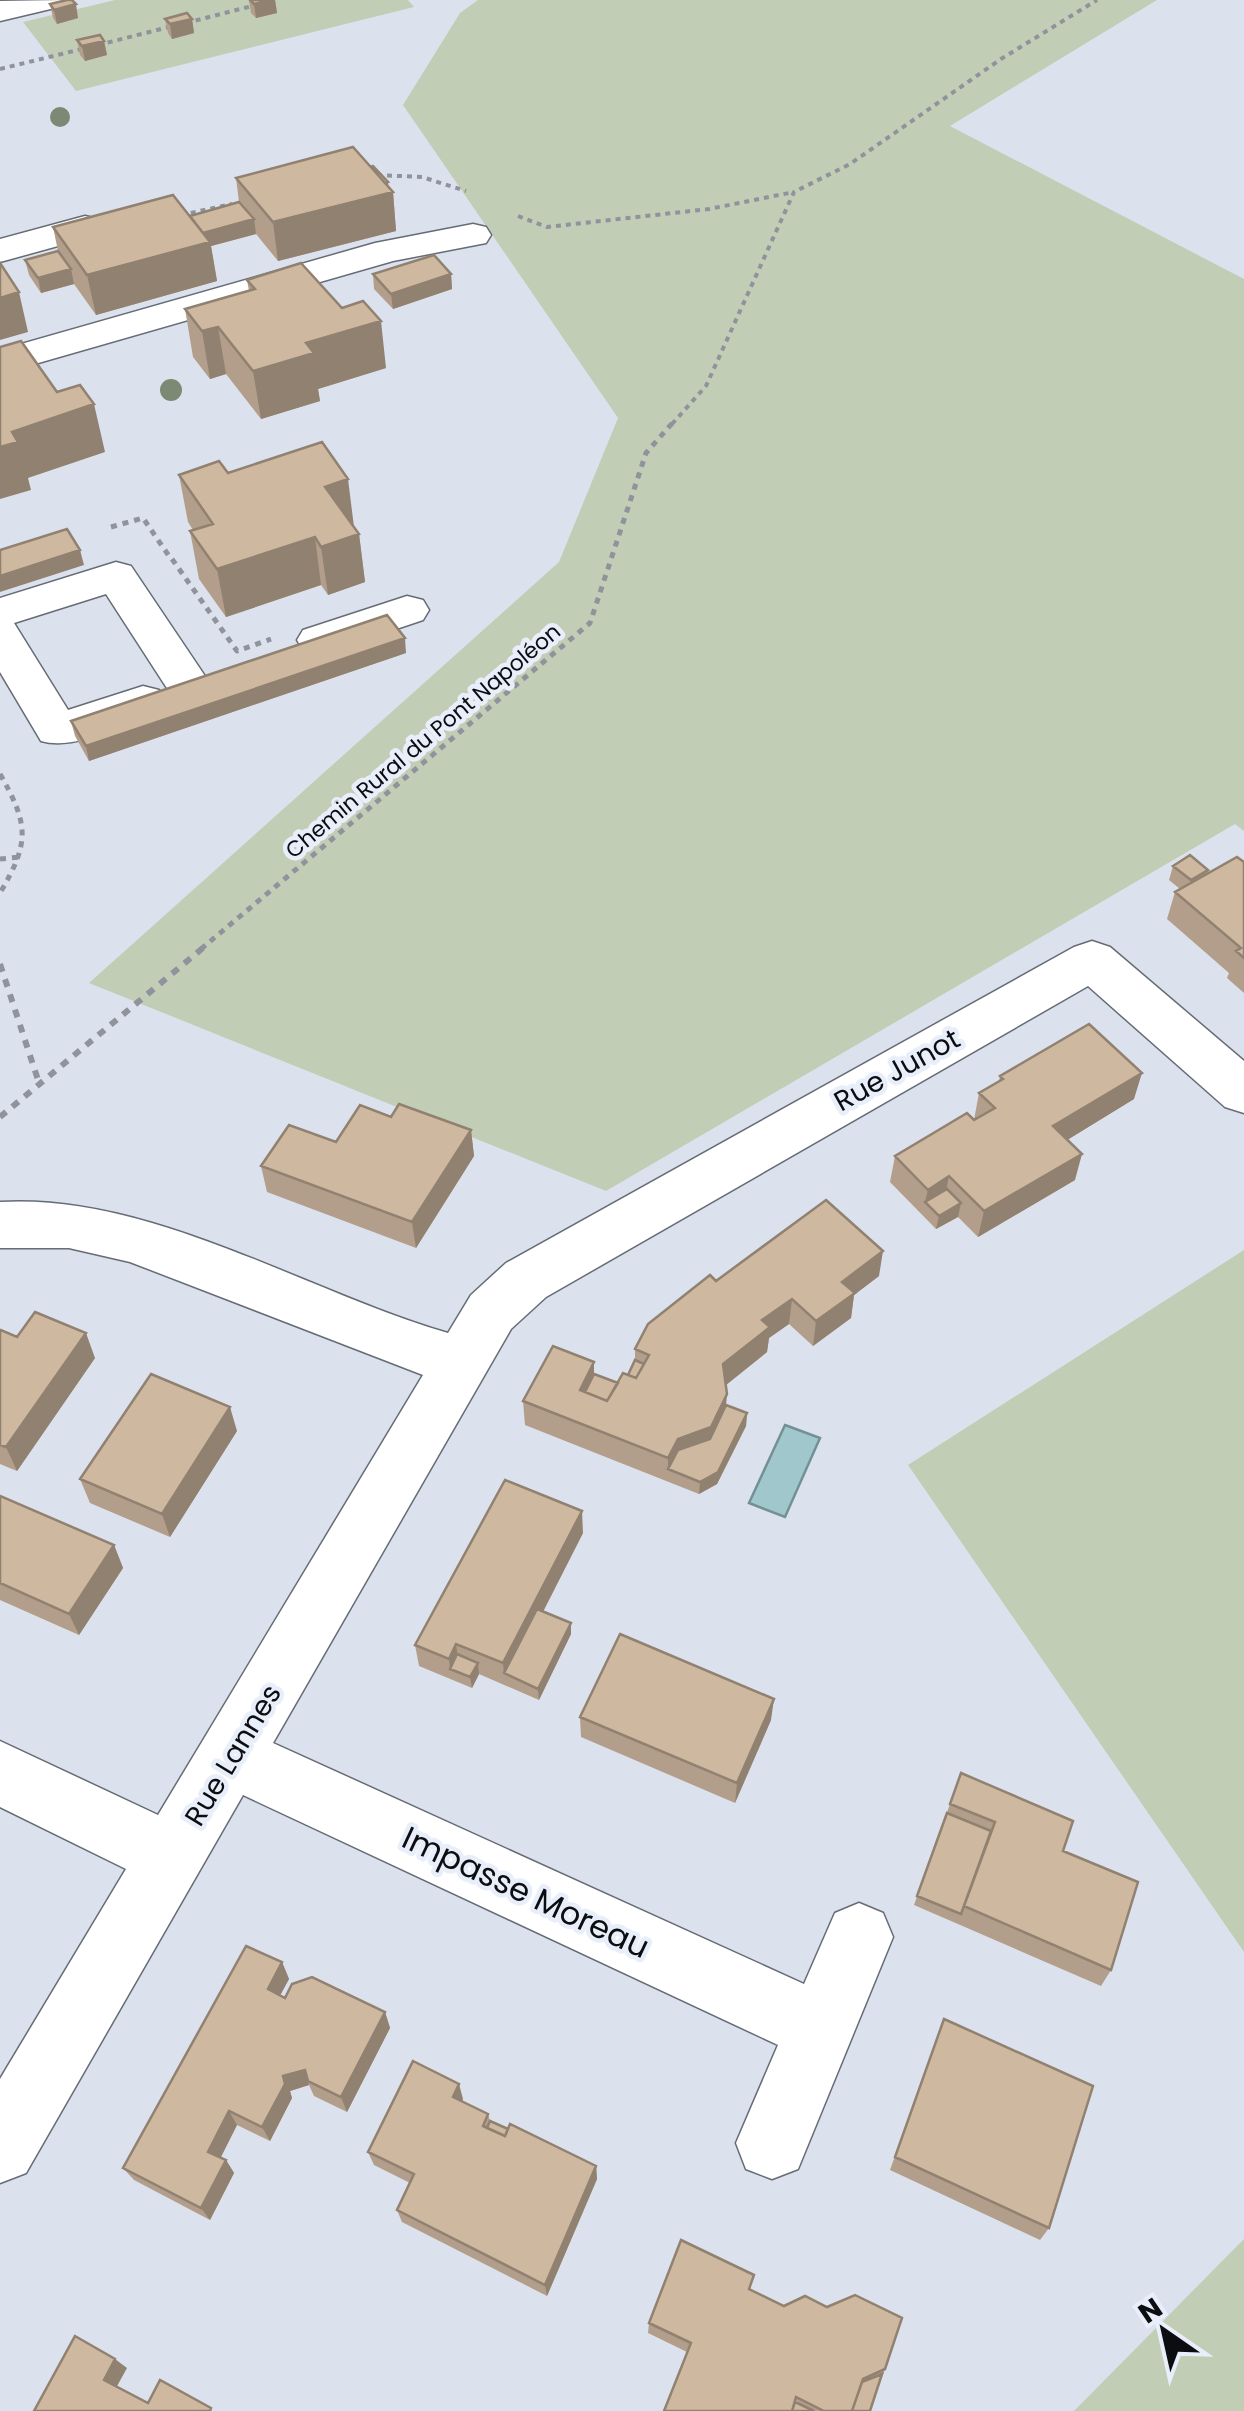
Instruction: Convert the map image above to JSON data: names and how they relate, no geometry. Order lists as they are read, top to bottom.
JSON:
{
  "streets": {
    "street": ["Rue Junot", "Rue Lannes", "Impasse Moreau"],
    "path": ["Chemin Rural du Pont Napoléon"]
  },
  "crossings": [
    ["Rue Junot", "Rue Lannes"],
    ["Rue Lannes", "Impasse Moreau"]
  ],
  "north": "top left"
}
